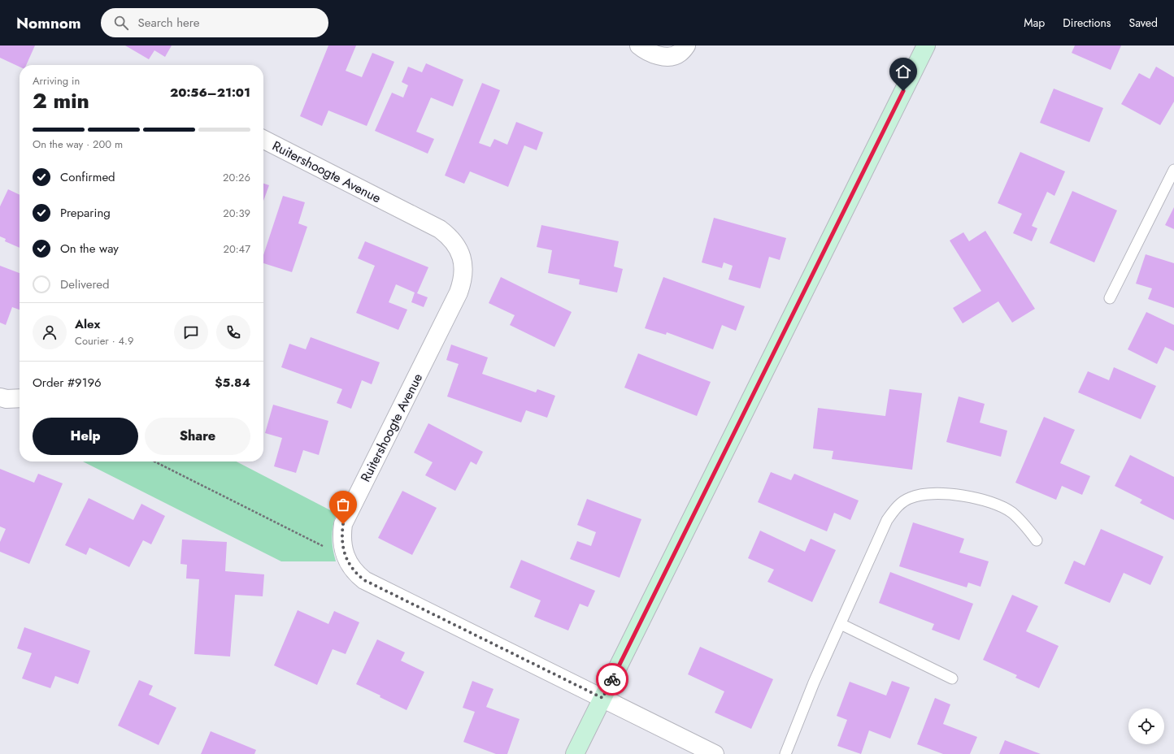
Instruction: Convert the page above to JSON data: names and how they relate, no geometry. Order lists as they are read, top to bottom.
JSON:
{
  "streets": {
    "street": ["Ruitershoogte Avenue"]
  },
  "page": {
    "header": "Nomnom",
    "search": "Search here",
    "nav": ["Map", "Directions", "Saved"],
    "heading": ["2 min", "Arriving in", "20:56–21:01"],
    "panel": [
      "Alex",
      "Courier · 4.9",
      "Order #9196",
      "$5.84"
    ],
    "bar": "On the way · 200 m",
    "list": [
      ["Confirmed", "20:26"],
      ["Preparing", "20:39"],
      ["On the way", "20:47"],
      "Delivered"
    ],
    "buttons": ["Help", "Share"]
  }
}
